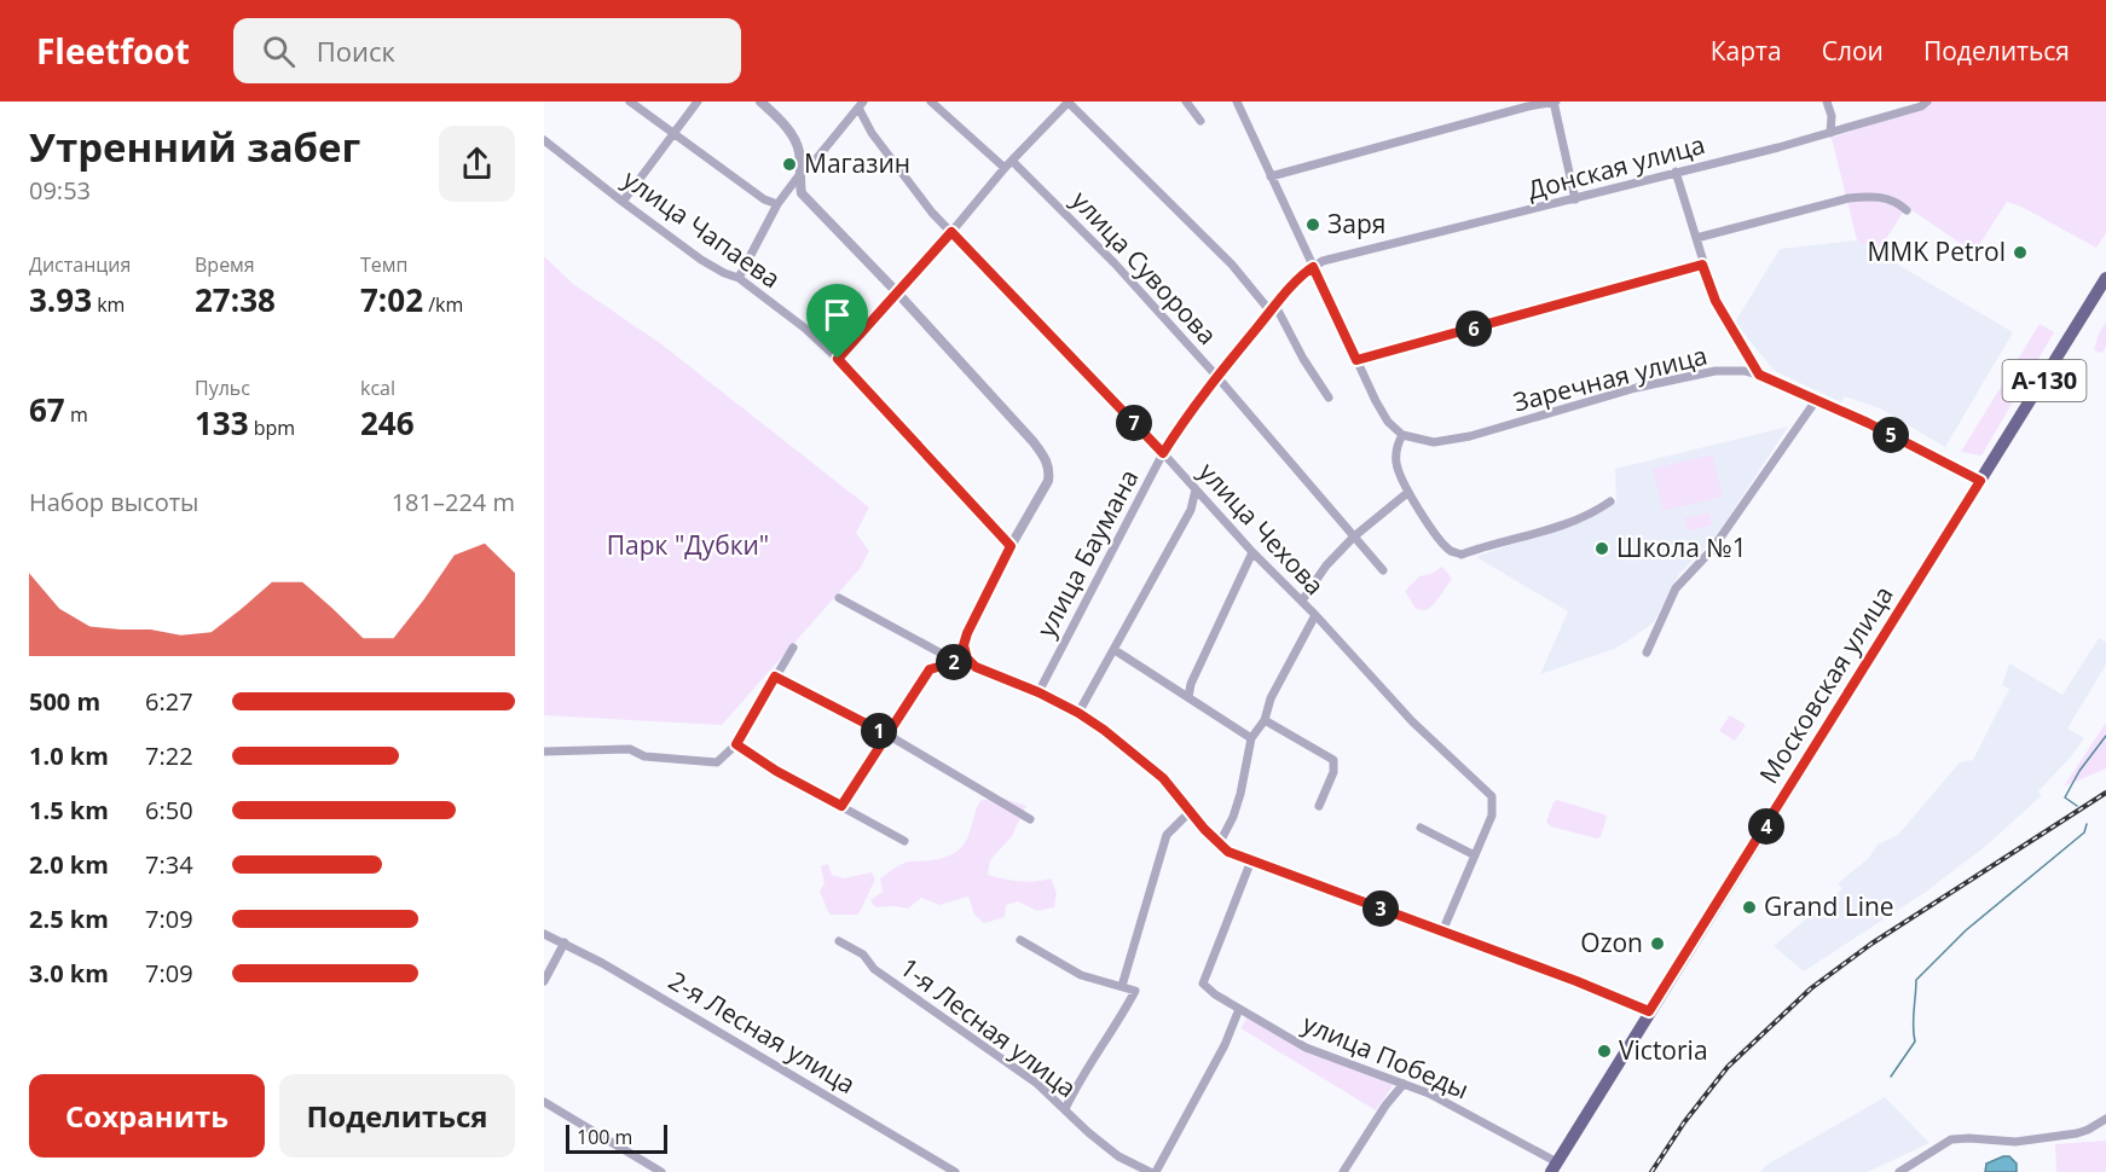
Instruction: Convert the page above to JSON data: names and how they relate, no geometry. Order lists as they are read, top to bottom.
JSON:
{
  "streets": {
    "main road": ["А-130", "Московская улица"],
    "street": [
      "Донская улица",
      "улица Чапаева",
      "улица Суворова",
      "Заречная улица",
      "улица Чехова",
      "улица Баумана",
      "1-я Лесная улица",
      "2-я Лесная улица",
      "улица Победы"
    ]
  },
  "crossings": [
    ["Донская улица", "улица Баумана"],
    ["улица Суворова", "улица Баумана"],
    ["Заречная улица", "А-130"],
    ["Заречная улица", "Московская улица"],
    ["А-130", "Московская улица"],
    ["улица Чехова", "улица Баумана"],
    ["Московская улица", "улица Победы"]
  ],
  "parks": ["Парк \"Дубки\""],
  "places": [
    "Магазин",
    "Заря",
    "MMK Petrol",
    "Школа №1",
    "Grand Line",
    "Ozon",
    "Victoria"
  ],
  "scale_bar": "100 m",
  "page": {
    "header": "Fleetfoot",
    "search": "Поиск",
    "nav": ["Карта", "Слои", "Поделиться"],
    "heading": ["Утренний забег", "09:53"],
    "stats": [
      ["Дистанция", "3.93 km"],
      ["Время", "27:38"],
      ["Темп", "7:02 /km"],
      ["67 m"],
      ["Пульс", "133 bpm"],
      ["kcal", "246"]
    ],
    "pins": [
      "6",
      "7",
      "5",
      "2",
      "1",
      "4",
      "3"
    ],
    "chart": ["Набор высоты", "181–224 m"],
    "list": [
      {
        "name": "500 m",
        "note": "6:27"
      },
      {
        "name": "1.0 km",
        "note": "7:22"
      },
      {
        "name": "1.5 km",
        "note": "6:50"
      },
      {
        "name": "2.0 km",
        "note": "7:34"
      },
      {
        "name": "2.5 km",
        "note": "7:09"
      },
      {
        "name": "3.0 km",
        "note": "7:09"
      }
    ],
    "buttons": ["Сохранить", "Поделиться"],
    "scale": "100 m"
  }
}
